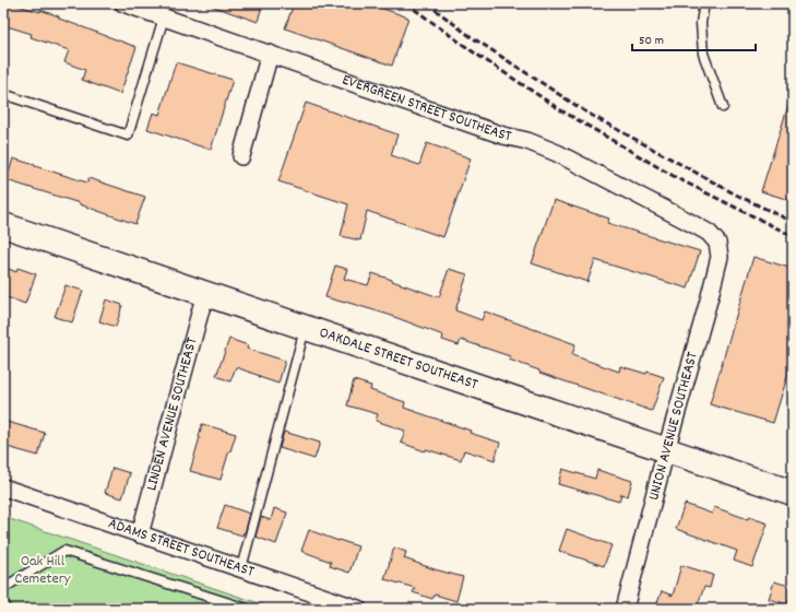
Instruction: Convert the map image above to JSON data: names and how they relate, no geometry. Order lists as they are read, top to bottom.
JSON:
{
  "streets": {
    "street": [
      "EVERGREEN STREET SOUTHEAST",
      "OAKDALE STREET SOUTHEAST",
      "LINDEN AVENUE SOUTHEAST",
      "UNION AVENUE SOUTHEAST",
      "ADAMS STREET SOUTHEAST"
    ]
  },
  "crossings": [
    ["EVERGREEN STREET SOUTHEAST", "UNION AVENUE SOUTHEAST"],
    ["OAKDALE STREET SOUTHEAST", "LINDEN AVENUE SOUTHEAST"],
    ["OAKDALE STREET SOUTHEAST", "UNION AVENUE SOUTHEAST"],
    ["LINDEN AVENUE SOUTHEAST", "ADAMS STREET SOUTHEAST"]
  ],
  "parks": ["Oak Hill Cemetery"],
  "scale_bar": "50 m"
}
